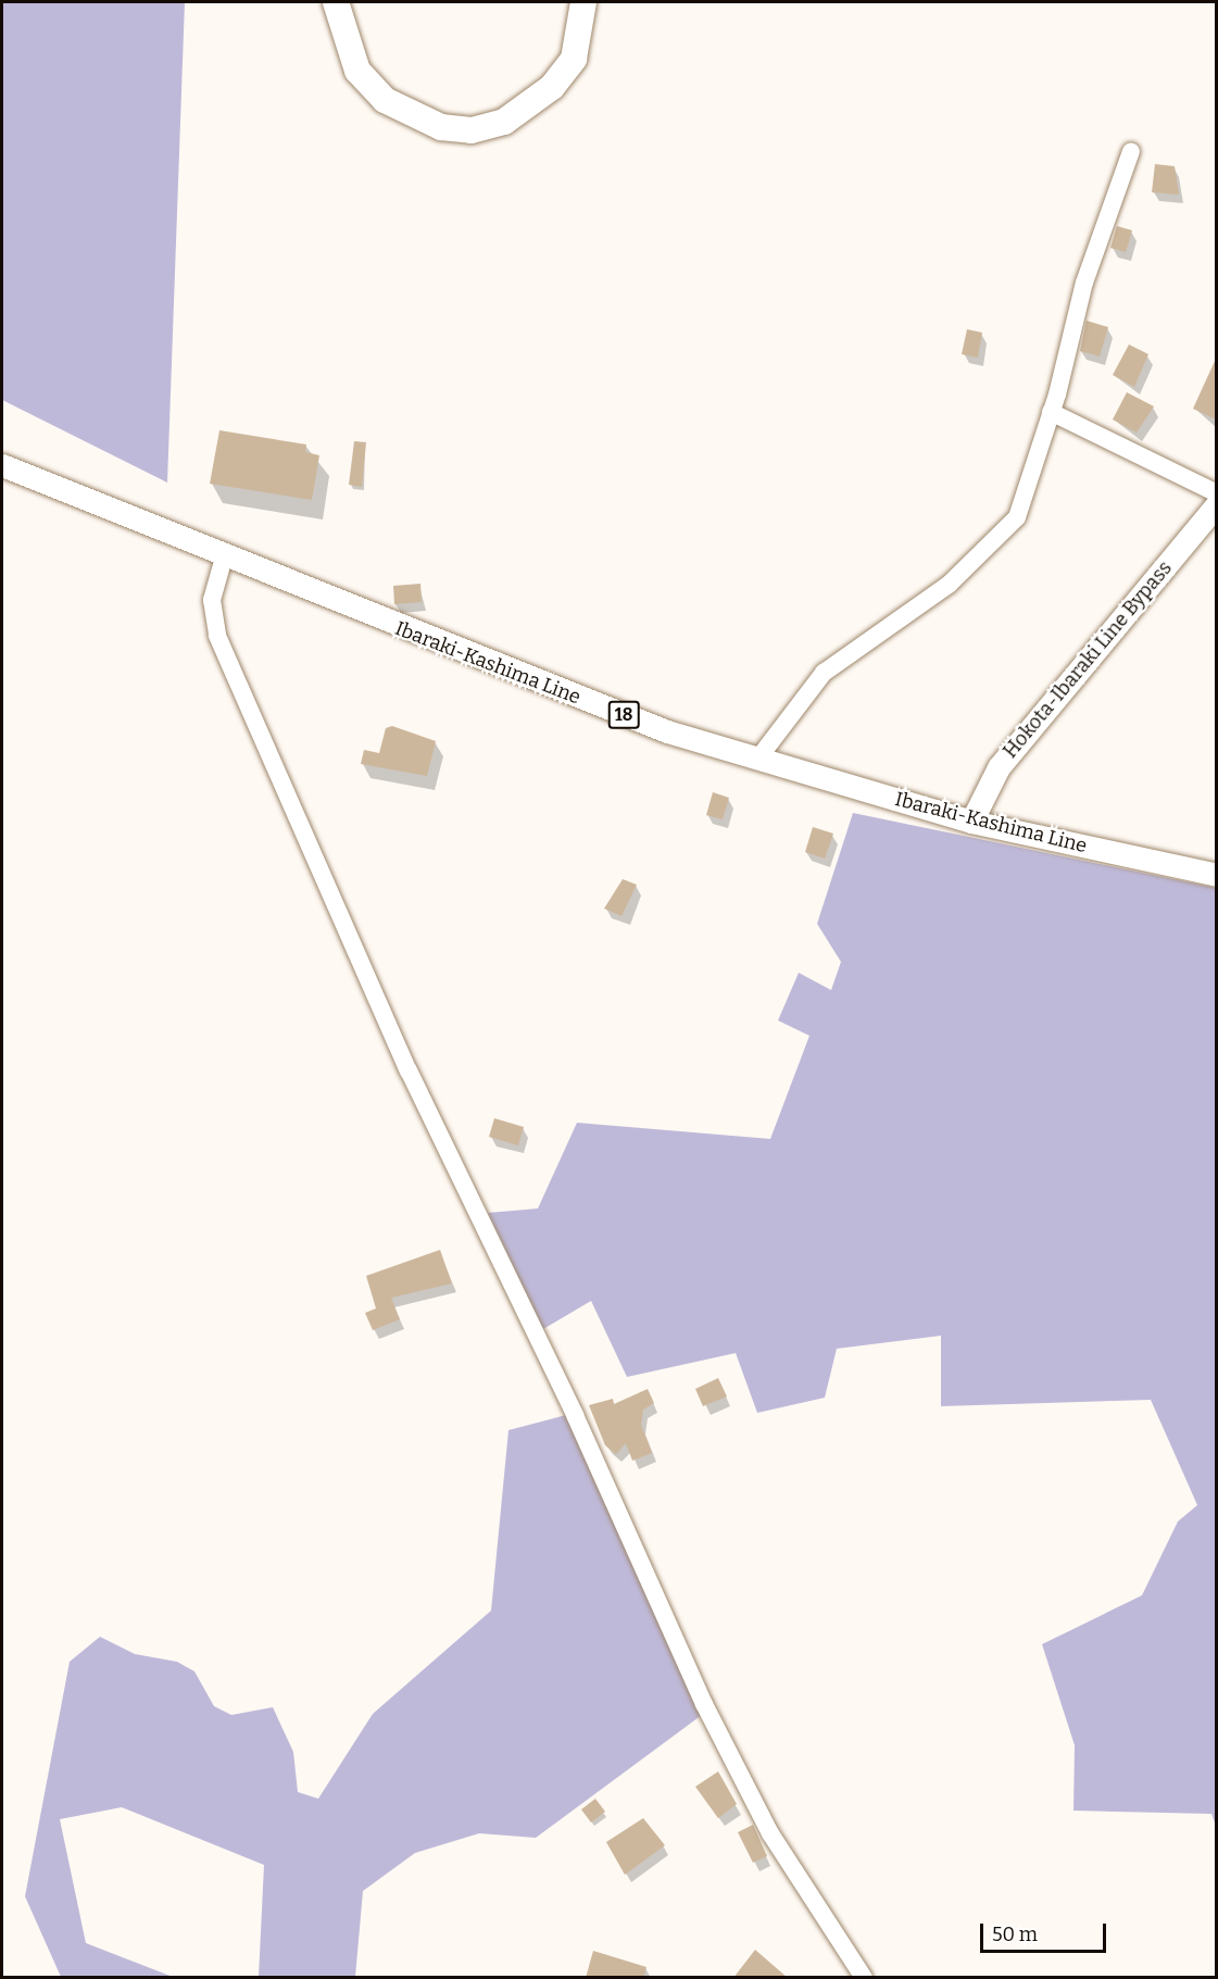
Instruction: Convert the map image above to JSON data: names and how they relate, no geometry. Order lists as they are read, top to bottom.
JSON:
{
  "streets": {
    "main road": ["Hokota-Ibaraki Line Bypass", "Ibaraki-Kashima Line", "18"]
  },
  "crossings": [
    ["Hokota-Ibaraki Line Bypass", "Ibaraki-Kashima Line"]
  ],
  "scale_bar": "50 m"
}
